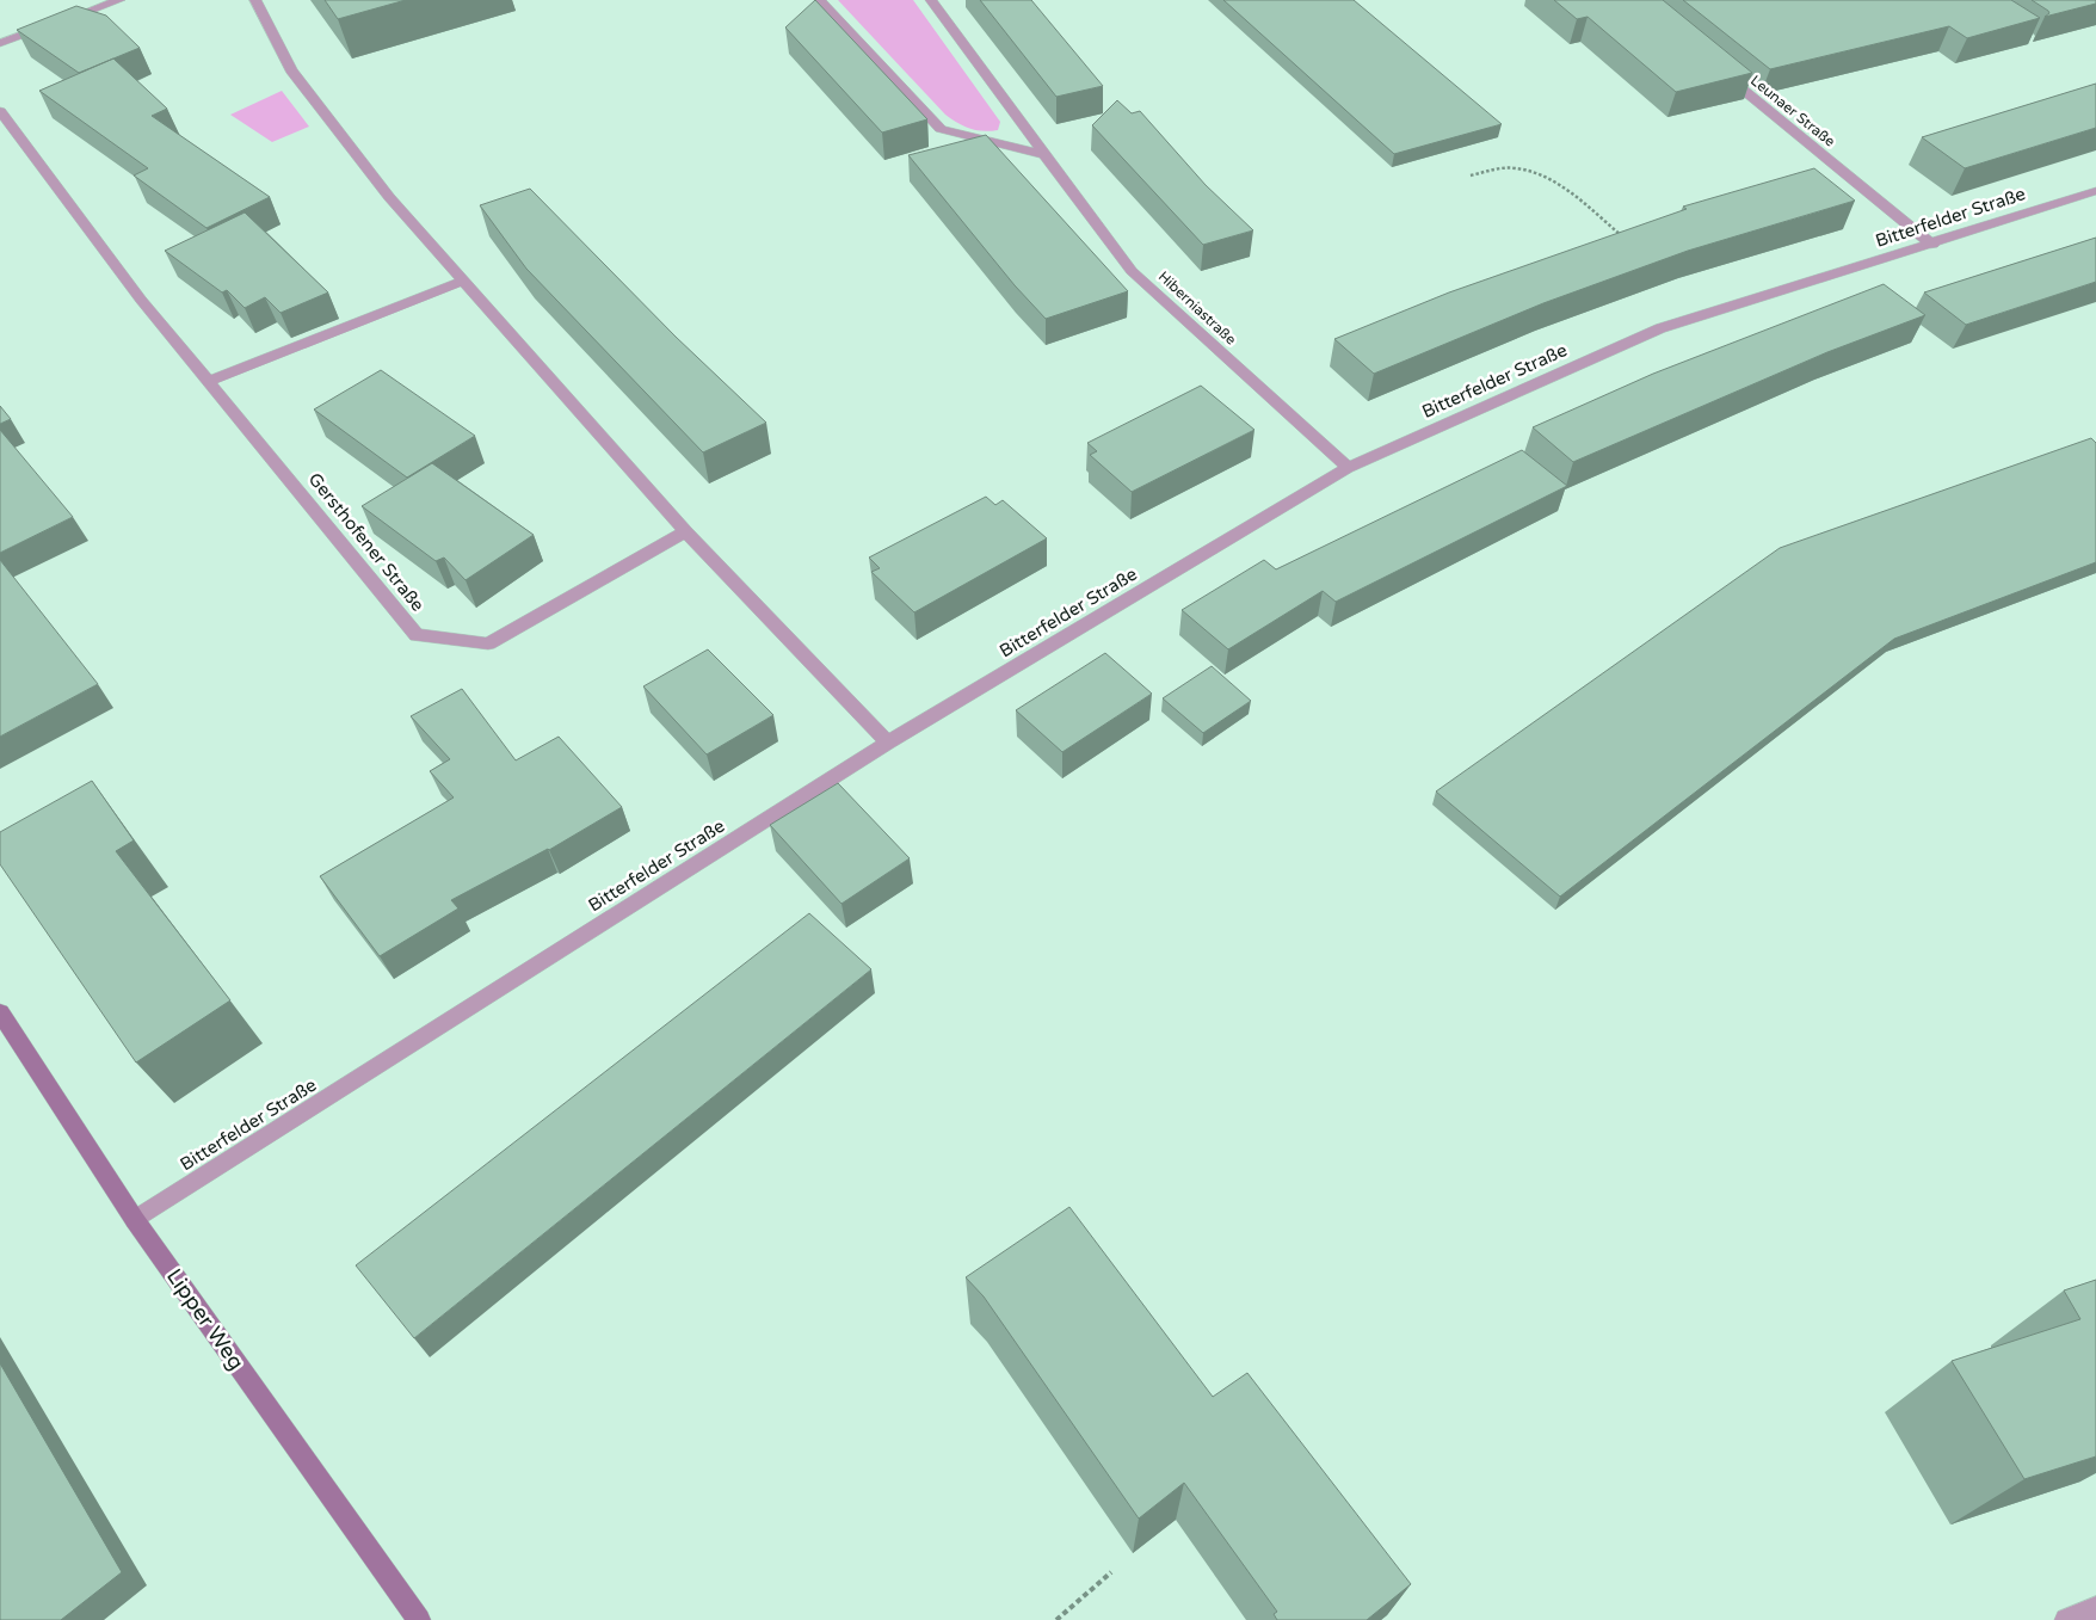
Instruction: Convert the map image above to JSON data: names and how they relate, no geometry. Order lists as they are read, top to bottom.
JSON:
{
  "streets": {
    "street": [
      "Leunaer Straße",
      "Bitterfelder Straße",
      "Hiberniastraße",
      "Gersthofener Straße",
      "Lipper Weg"
    ]
  },
  "crossings": [
    ["Leunaer Straße", "Bitterfelder Straße"],
    ["Bitterfelder Straße", "Hiberniastraße"],
    ["Bitterfelder Straße", "Lipper Weg"]
  ]
}
